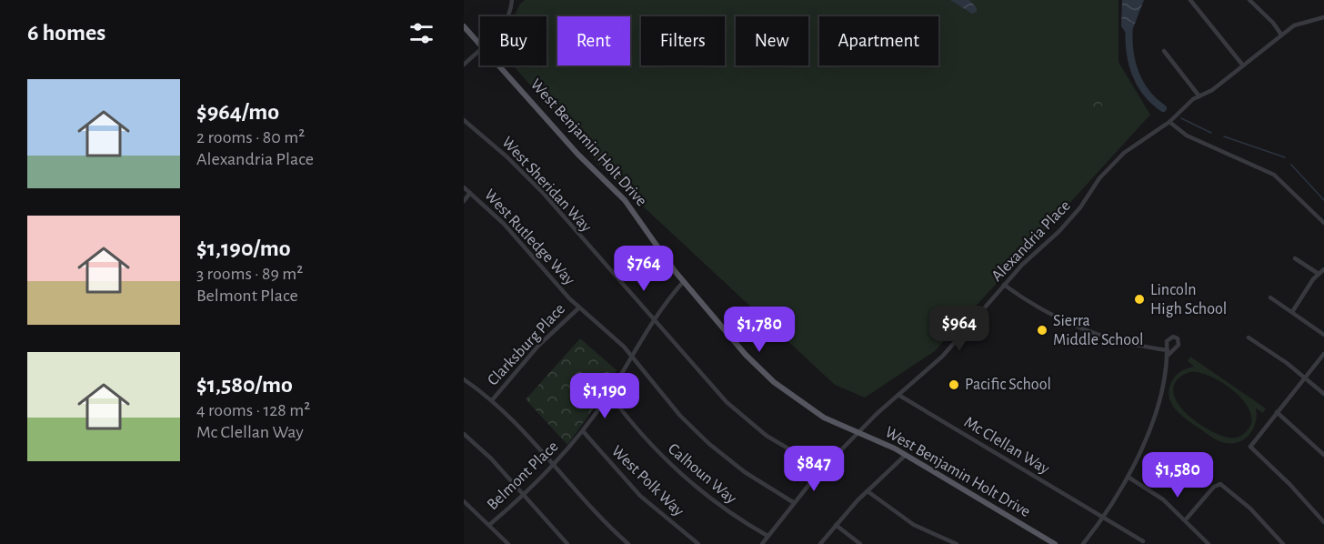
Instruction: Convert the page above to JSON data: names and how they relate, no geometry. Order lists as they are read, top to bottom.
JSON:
{
  "streets": {
    "main road": ["West Benjamin Holt Drive"],
    "street": [
      "West Sheridan Way",
      "West Rutledge Way",
      "Alexandria Place",
      "Clarksburg Place",
      "Mc Clellan Way",
      "Calhoun Way",
      "Belmont Place",
      "West Polk Way"
    ]
  },
  "crossings": [
    ["West Benjamin Holt Drive", "Alexandria Place"],
    ["West Benjamin Holt Drive", "Belmont Place"],
    ["West Sheridan Way", "Alexandria Place"],
    ["West Sheridan Way", "Belmont Place"],
    ["West Rutledge Way", "Alexandria Place"],
    ["West Rutledge Way", "Clarksburg Place"],
    ["West Rutledge Way", "Belmont Place"],
    ["Alexandria Place", "Mc Clellan Way"],
    ["Alexandria Place", "Calhoun Way"],
    ["Calhoun Way", "Belmont Place"],
    ["Belmont Place", "West Polk Way"]
  ],
  "places": ["Lincoln High School", "Sierra Middle School", "Pacific School"],
  "page": {
    "heading": "6 homes",
    "chip": [
      "Buy",
      "Rent",
      "Filters",
      "New",
      "Apartment"
    ],
    "list": [
      {
        "name": "$964/mo",
        "note": "2 rooms · 80 m² · Alexandria Place"
      },
      {
        "name": "$1,190/mo",
        "note": "3 rooms · 89 m² · Belmont Place"
      },
      {
        "name": "$1,580/mo",
        "note": "4 rooms · 128 m² · Mc Clellan Way"
      }
    ],
    "price": [
      "$764",
      "$964",
      "$1,780",
      "$1,190",
      "$847",
      "$1,580"
    ]
  }
}
